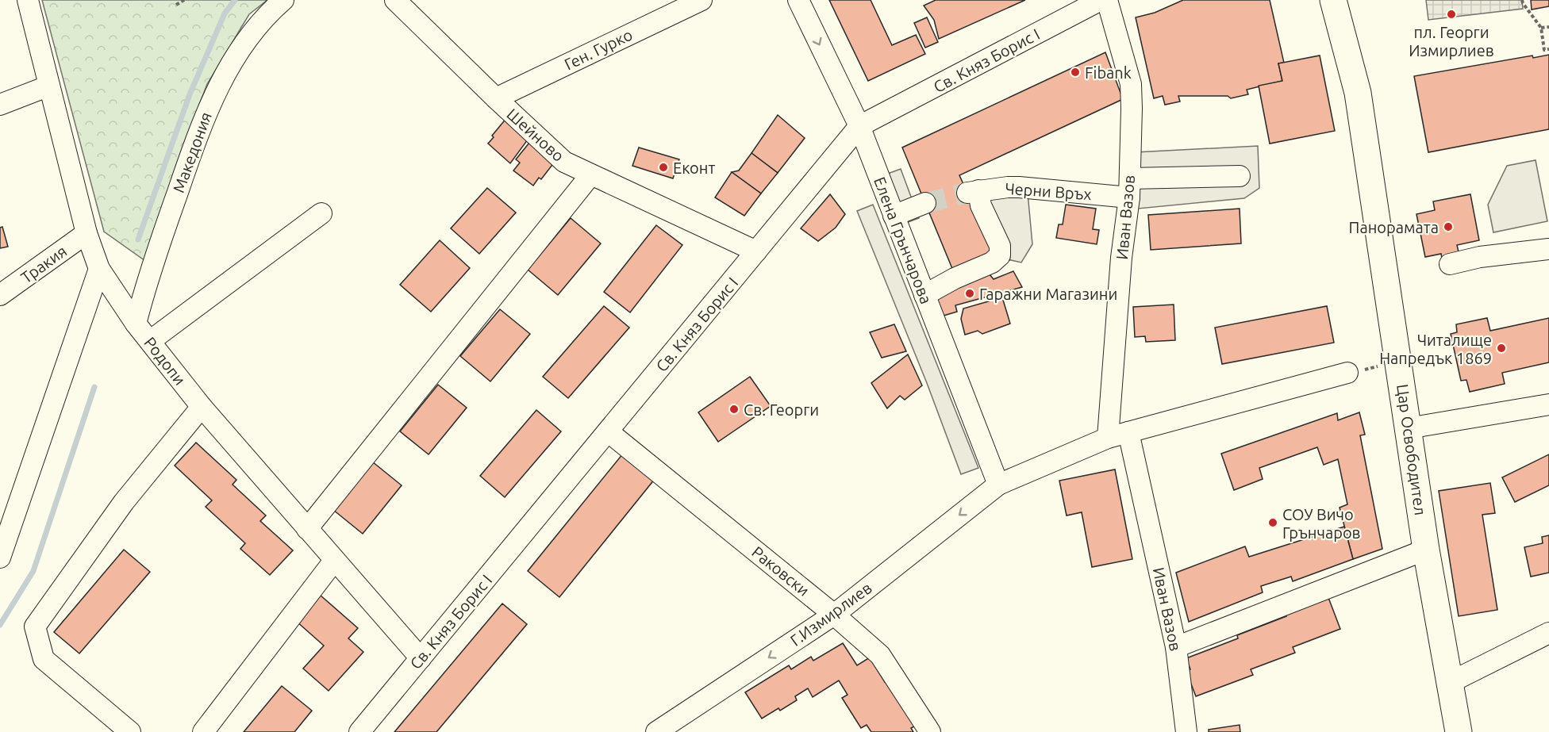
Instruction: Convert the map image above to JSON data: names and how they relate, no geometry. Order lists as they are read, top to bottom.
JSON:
{
  "streets": {
    "main road": ["Цар Освободител"],
    "street": [
      "Ген. Гурко",
      "Св. Княз Борис I",
      "Шейново",
      "Македония",
      "Черни Връх",
      "Иван Вазов",
      "Елена Грънчарова",
      "Тракия",
      "Родопи",
      "Раковски",
      "Г.Измирлиев"
    ]
  },
  "crossings": [
    ["Ген. Гурко", "Шейново"],
    ["Св. Княз Борис I", "Шейново"],
    ["Св. Княз Борис I", "Елена Грънчарова"],
    ["Св. Княз Борис I", "Родопи"],
    ["Св. Княз Борис I", "Раковски"],
    ["Македония", "Родопи"],
    ["Черни Връх", "Иван Вазов"],
    ["Черни Връх", "Елена Грънчарова"],
    ["Иван Вазов", "Г.Измирлиев"],
    ["Елена Грънчарова", "Г.Измирлиев"],
    ["Тракия", "Родопи"],
    ["Раковски", "Г.Измирлиев"]
  ],
  "one_way": ["Г.Измирлиев"],
  "places": [
    "пл. Георги Измирлиев",
    "Fibank",
    "Еконт",
    "Панорамата",
    "Гаражни Магазини",
    "Читалище Напредък 1869",
    "Св. Георги",
    "СОУ Вичо Грънчаров"
  ]
}
